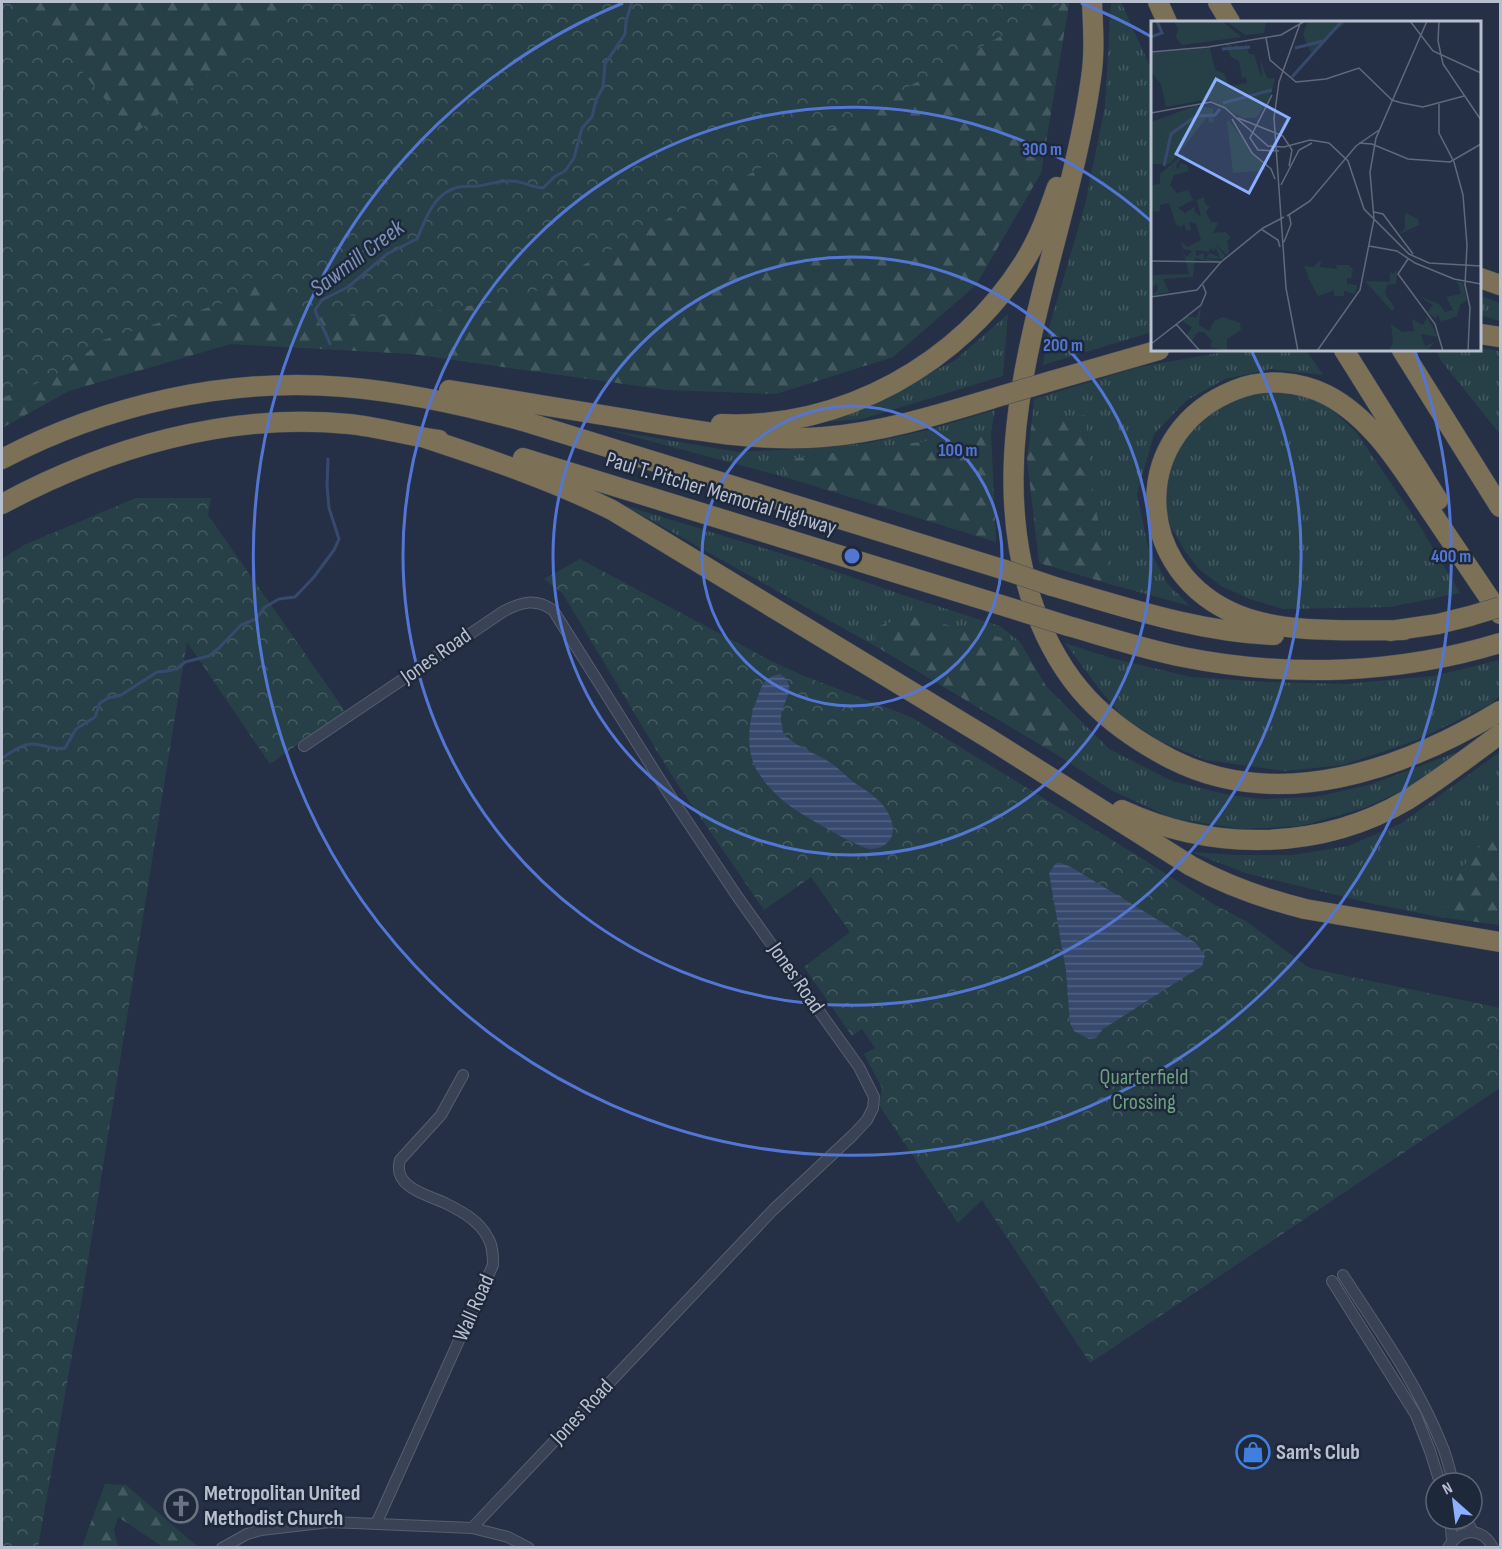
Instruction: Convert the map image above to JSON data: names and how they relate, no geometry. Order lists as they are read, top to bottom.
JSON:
{
  "streets": {
    "highway": ["Paul T. Pitcher Memorial Highway"],
    "street": ["Jones Road", "Wall Road"]
  },
  "water": ["Sawmill Creek"],
  "parks": ["Quarterfield Crossing"],
  "places": {
    "shop": ["Sam's Club"],
    "church": ["Metropolitan United Methodist Church"]
  },
  "north": "top left",
  "rings": [
    "300 m",
    "200 m",
    "100 m",
    "400 m"
  ]
}
